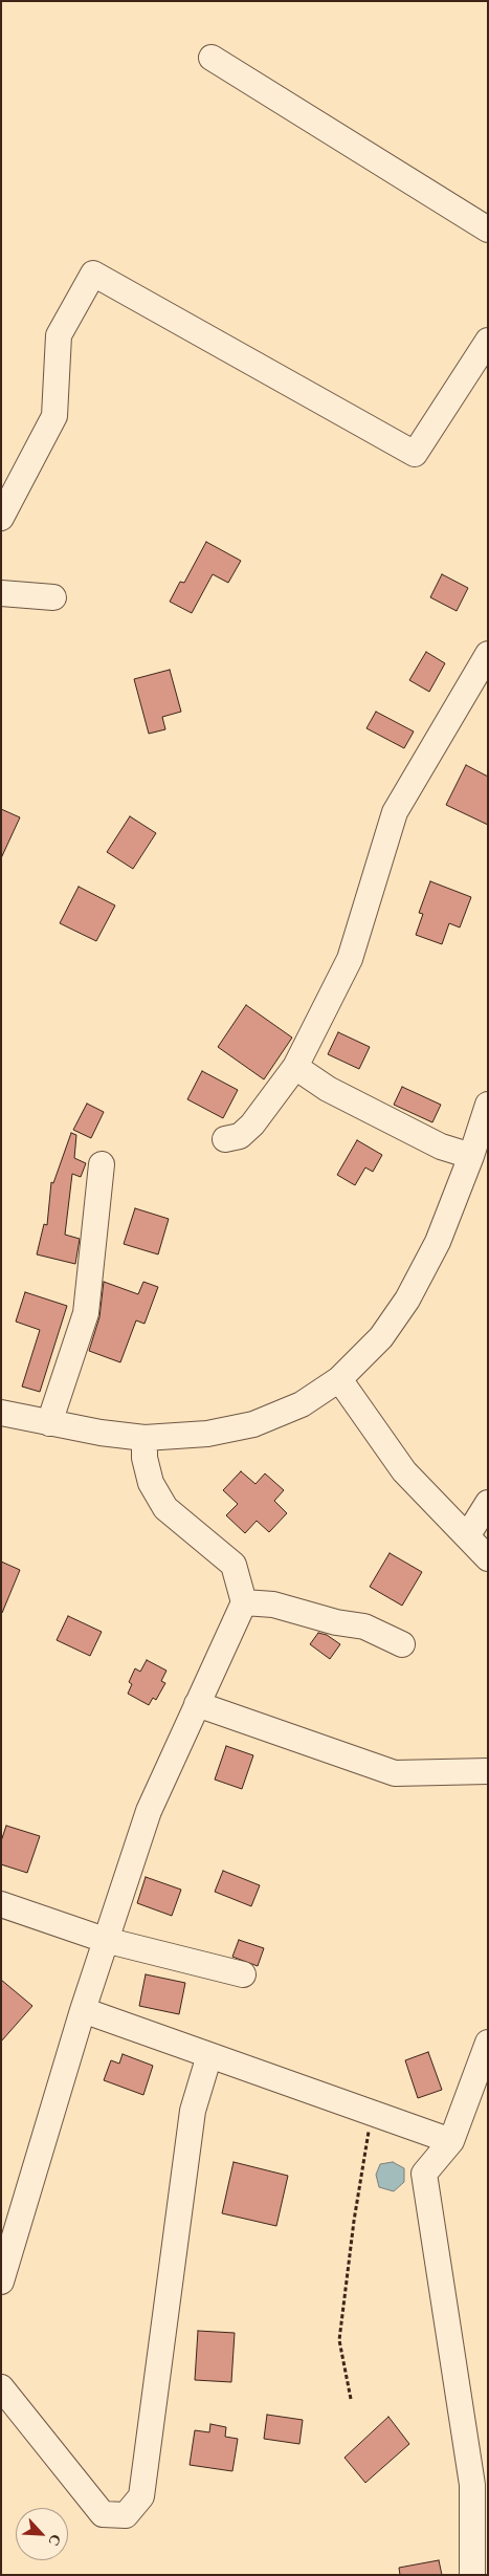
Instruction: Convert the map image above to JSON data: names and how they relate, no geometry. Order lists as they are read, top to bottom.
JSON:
{
  "north": "bottom right"
}
